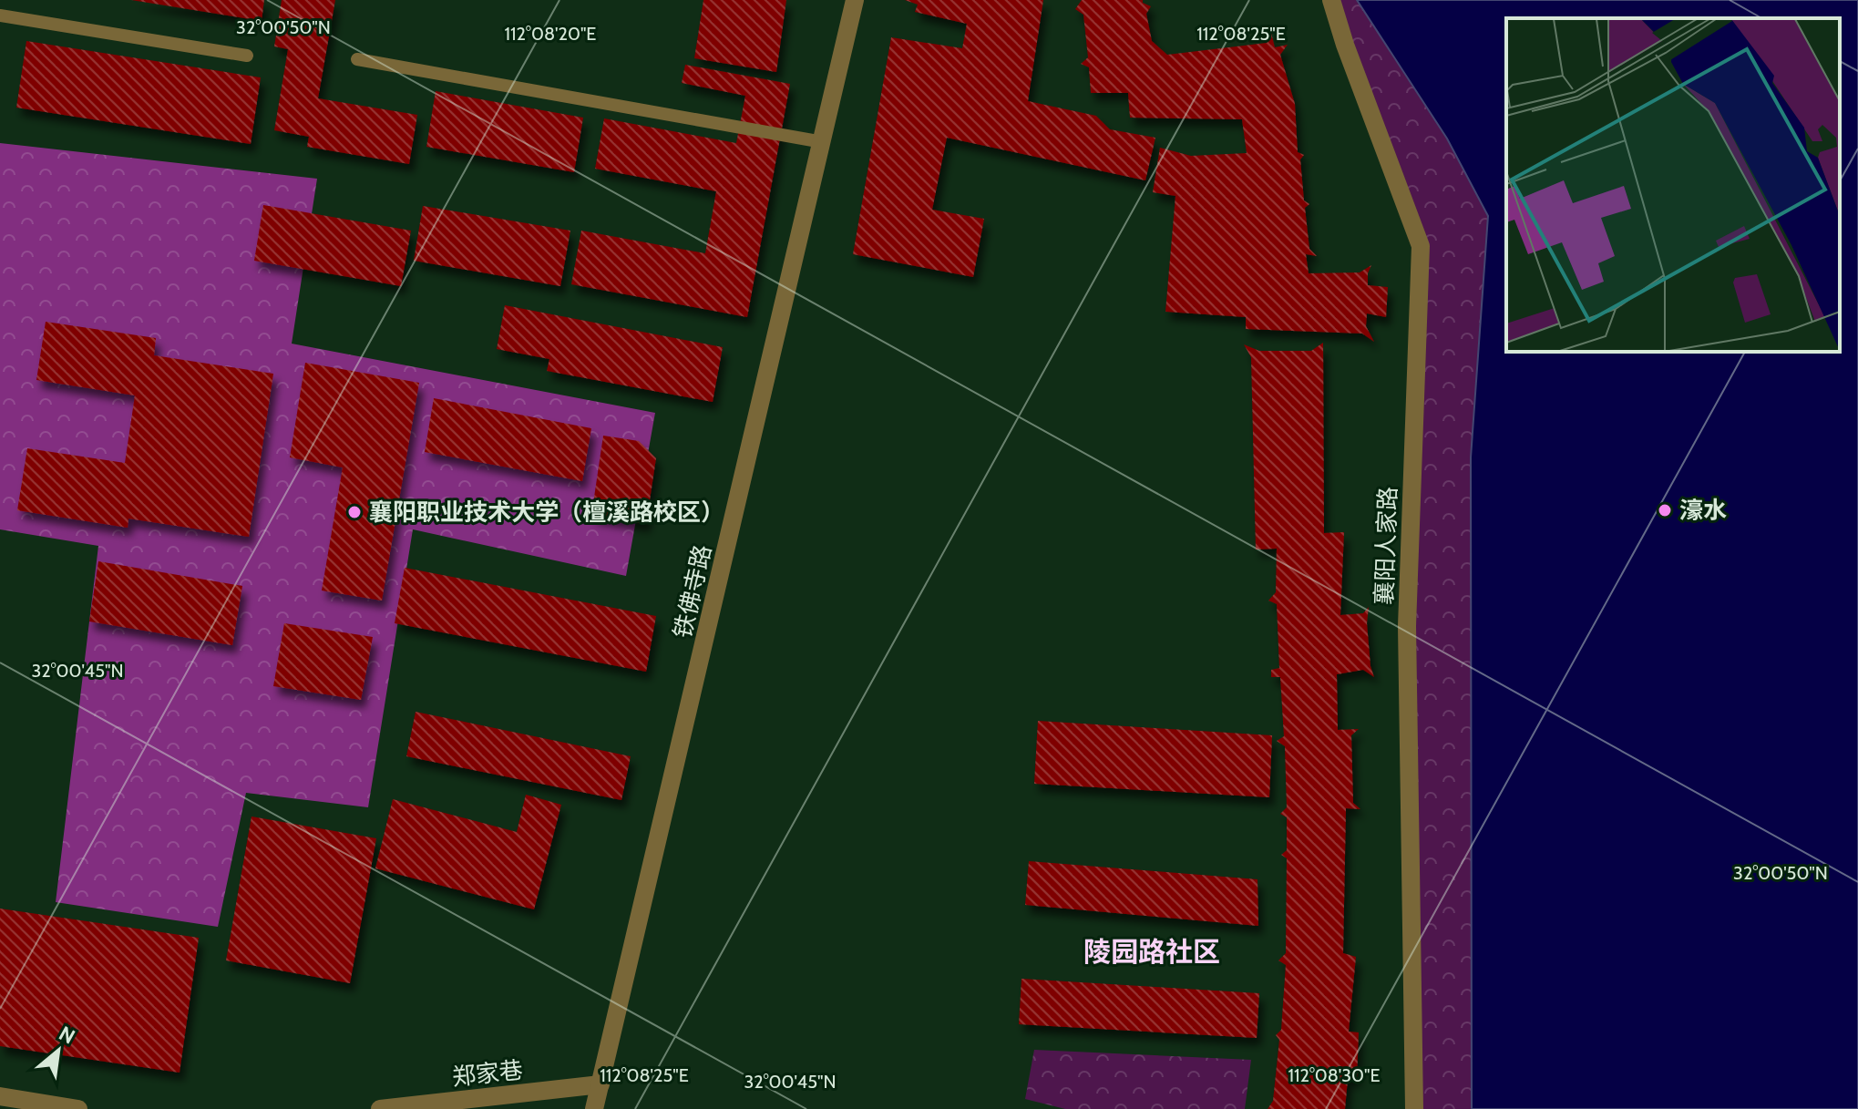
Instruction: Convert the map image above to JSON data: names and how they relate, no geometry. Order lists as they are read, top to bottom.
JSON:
{
  "streets": {
    "street": ["襄阳人家路", "铁佛寺路", "郑家巷"]
  },
  "crossings": [
    ["铁佛寺路", "郑家巷"]
  ],
  "districts": ["陵园路社区"],
  "places": ["濠水", "襄阳职业技术大学（檀溪路校区）"],
  "north": "top right",
  "coordinates": [
    "32°00'50\"N",
    "112°08'20\"E",
    "112°08'25\"E",
    "32°00'45\"N",
    "112°08'30\"E"
  ]
}
